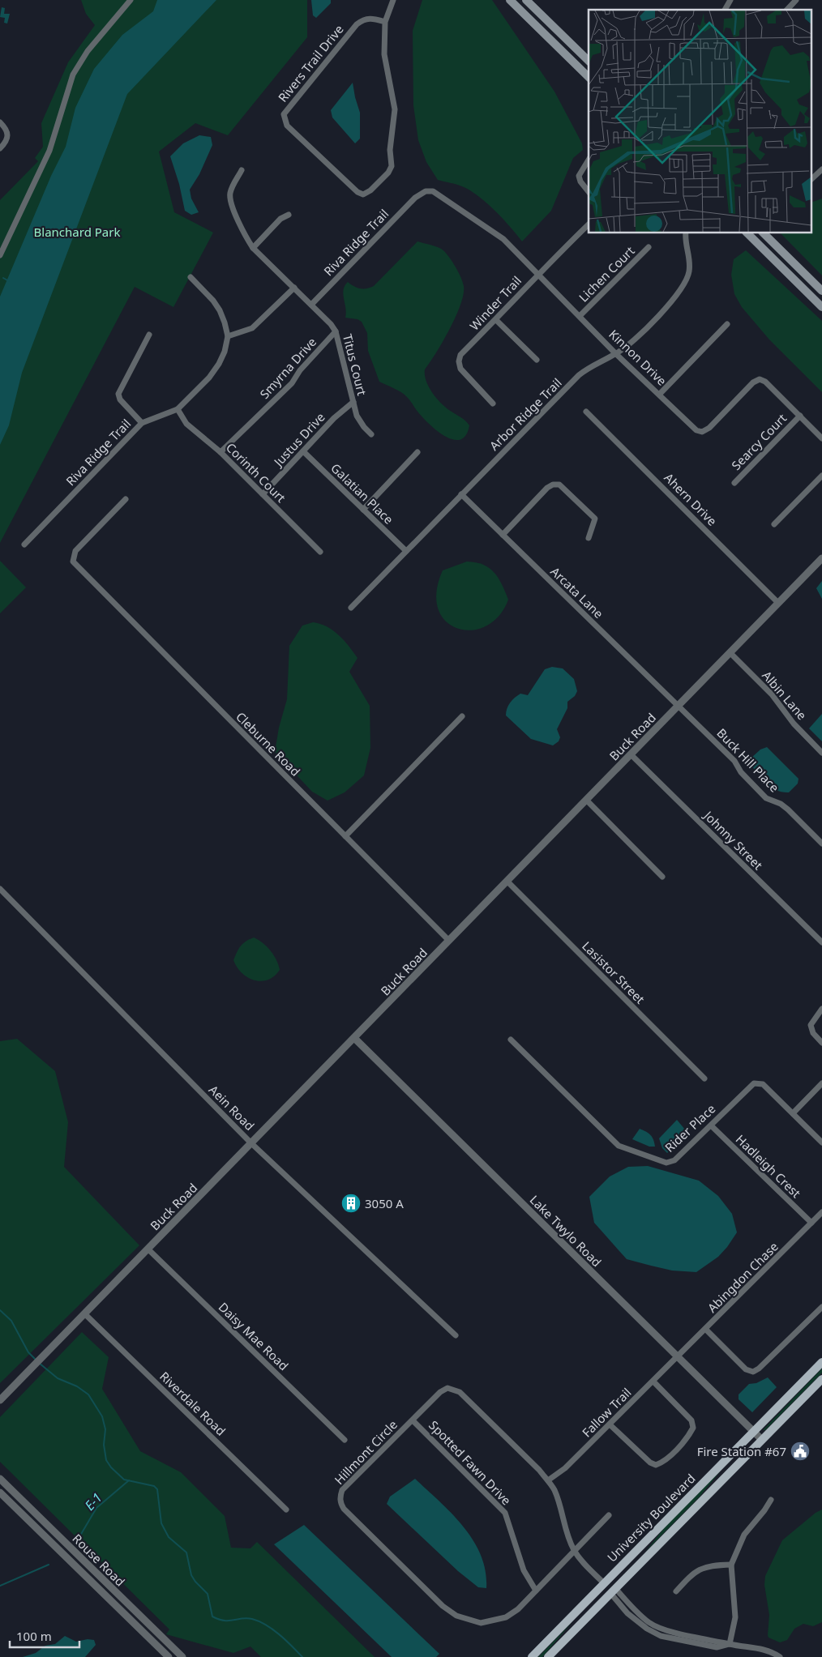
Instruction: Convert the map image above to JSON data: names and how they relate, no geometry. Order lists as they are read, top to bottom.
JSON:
{
  "streets": {
    "main road": ["University Boulevard"],
    "street": [
      "Rivers Trail Drive",
      "Riva Ridge Trail",
      "Lichen Court",
      "Winder Trail",
      "Kinnon Drive",
      "Titus Court",
      "Smyrna Drive",
      "Arbor Ridge Trail",
      "Justus Drive",
      "Searcy Court",
      "Corinth Court",
      "Galatian Place",
      "Ahern Drive",
      "Arcata Lane",
      "Albin Lane",
      "Buck Road",
      "Cleburne Road",
      "Buck Hill Place",
      "Johnny Street",
      "Lasistor Street",
      "Aein Road",
      "Rider Place",
      "Hadleigh Crest",
      "Lake Twylo Road",
      "Abingdon Chase",
      "Daisy Mae Road",
      "Riverdale Road",
      "Fallow Trail",
      "Hillmont Circle",
      "Spotted Fawn Drive",
      "Rouse Road"
    ]
  },
  "crossings": [
    ["Riva Ridge Trail", "Kinnon Drive"],
    ["Riva Ridge Trail", "Titus Court"],
    ["Riva Ridge Trail", "Corinth Court"],
    ["Lichen Court", "Kinnon Drive"],
    ["Winder Trail", "Kinnon Drive"],
    ["Kinnon Drive", "Arbor Ridge Trail"],
    ["Kinnon Drive", "Searcy Court"],
    ["Titus Court", "Smyrna Drive"],
    ["Titus Court", "Justus Drive"],
    ["Smyrna Drive", "Corinth Court"],
    ["Arbor Ridge Trail", "Galatian Place"],
    ["Arbor Ridge Trail", "Arcata Lane"],
    ["Justus Drive", "Corinth Court"],
    ["Justus Drive", "Galatian Place"],
    ["Ahern Drive", "Buck Road"],
    ["Arcata Lane", "Buck Road"],
    ["Arcata Lane", "Buck Hill Place"],
    ["Albin Lane", "Buck Road"],
    ["Buck Road", "Cleburne Road"],
    ["Buck Road", "Buck Hill Place"],
    ["Buck Road", "Johnny Street"],
    ["Buck Road", "Lasistor Street"],
    ["Buck Road", "Aein Road"],
    ["Buck Road", "Lake Twylo Road"],
    ["Buck Road", "Daisy Mae Road"],
    ["Buck Road", "Riverdale Road"],
    ["Rider Place", "Hadleigh Crest"],
    ["Hadleigh Crest", "Abingdon Chase"],
    ["Lake Twylo Road", "Abingdon Chase"],
    ["Lake Twylo Road", "Fallow Trail"],
    ["Lake Twylo Road", "University Boulevard"],
    ["Abingdon Chase", "Fallow Trail"],
    ["Fallow Trail", "Hillmont Circle"],
    ["Hillmont Circle", "Spotted Fawn Drive"],
    ["Hillmont Circle", "University Boulevard"]
  ],
  "water": ["E-1"],
  "parks": ["Blanchard Park"],
  "places": {
    "building": ["3050 A"],
    "public building": ["Fire Station #67"]
  },
  "scale_bar": "100 m"
}
